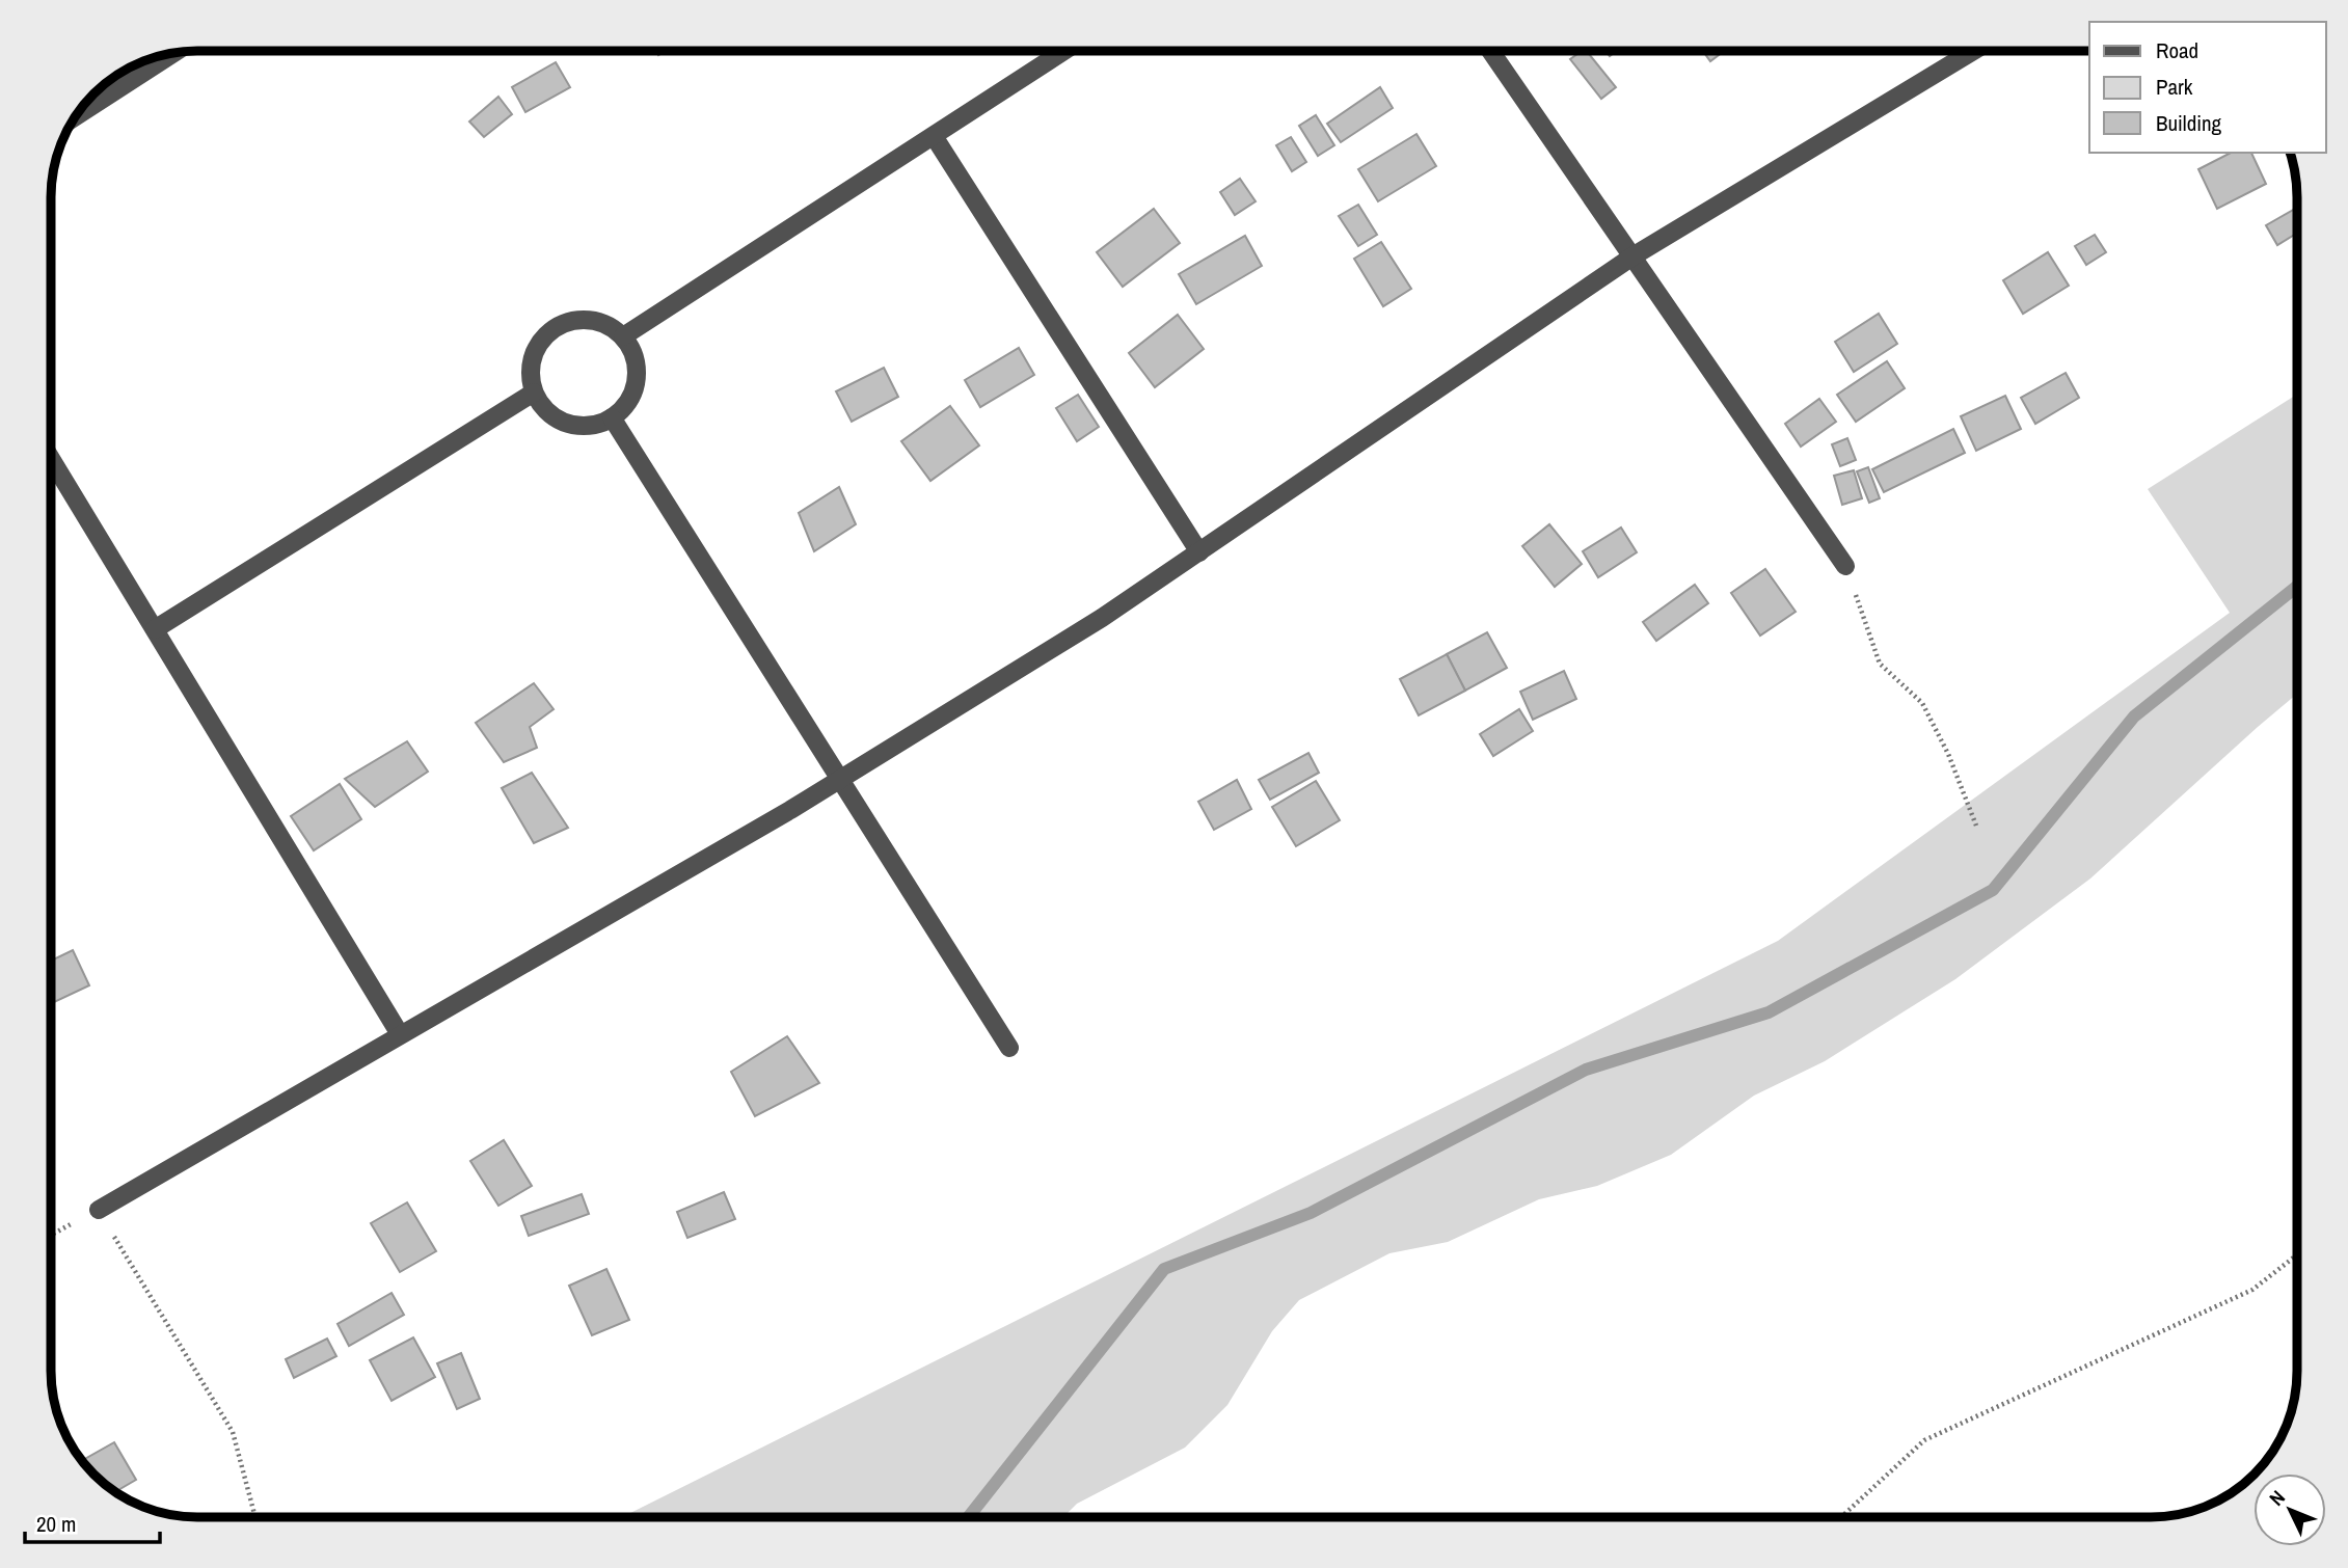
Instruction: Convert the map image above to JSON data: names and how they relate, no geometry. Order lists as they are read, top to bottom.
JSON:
{
  "legend": ["Road", "Park", "Building"],
  "scale_bar": "20 m",
  "north": "top left"
}
